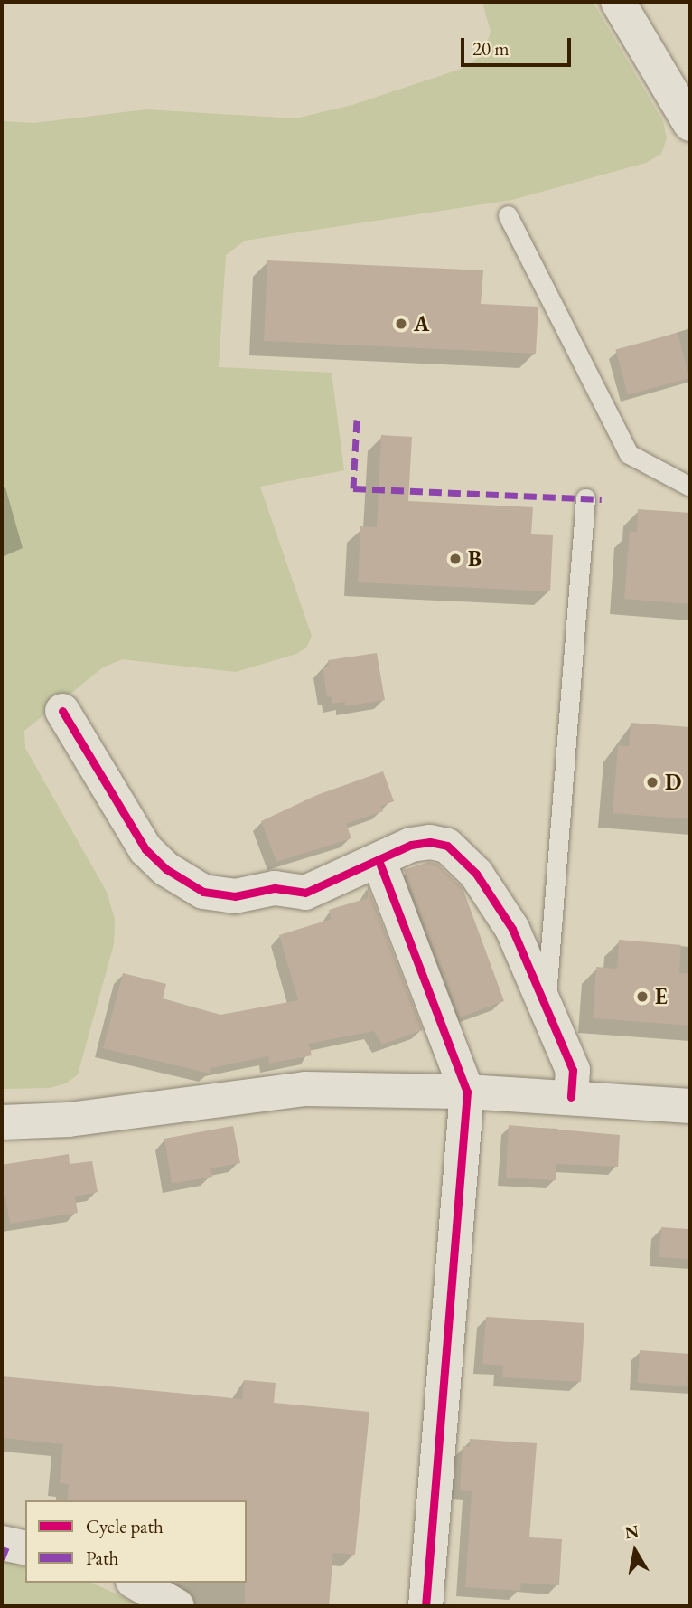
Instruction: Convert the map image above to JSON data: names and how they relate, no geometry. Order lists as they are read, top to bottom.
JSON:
{
  "places": [
    "A",
    "B",
    "D",
    "E"
  ],
  "legend": ["Cycle path", "Path"],
  "scale_bar": "20 m",
  "north": "top"
}
